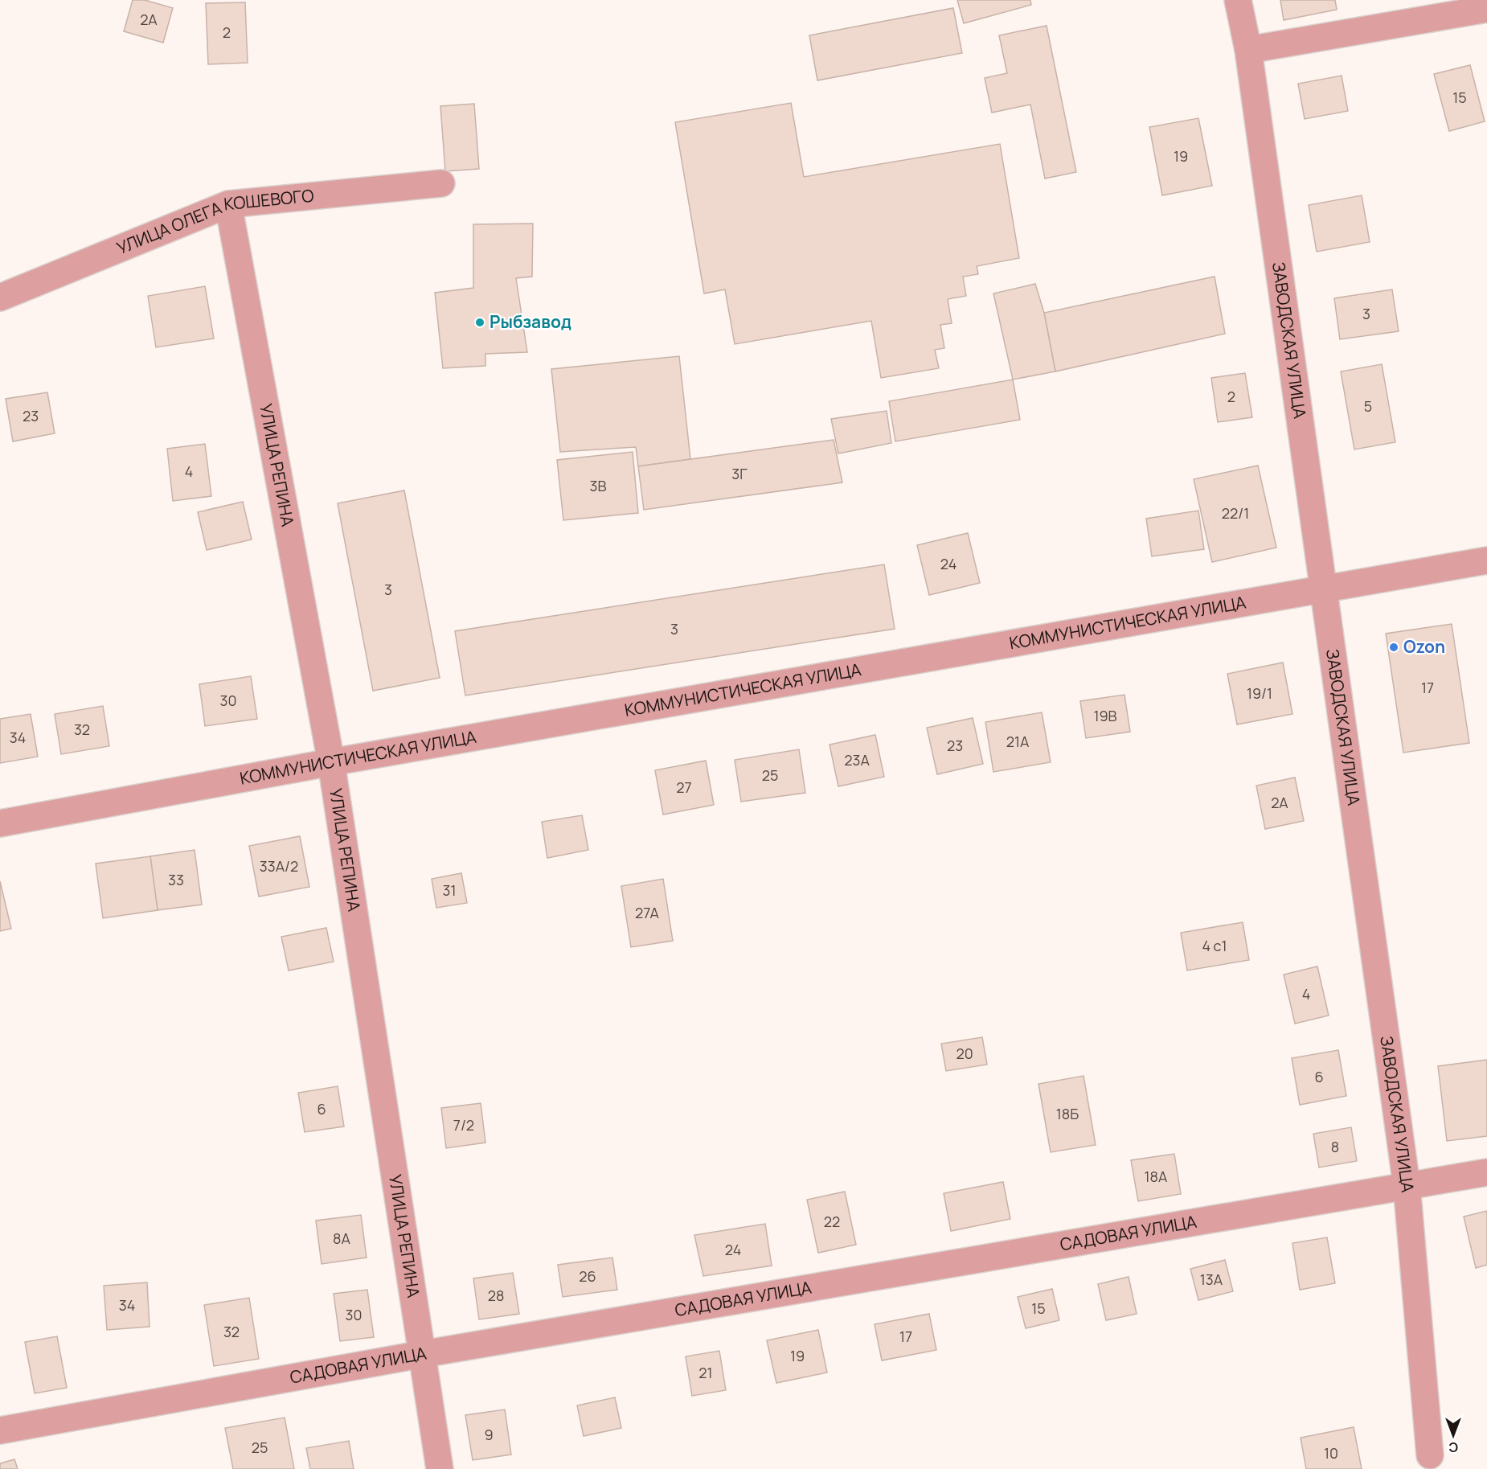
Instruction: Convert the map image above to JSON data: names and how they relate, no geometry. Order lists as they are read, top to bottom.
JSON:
{
  "streets": {
    "street": [
      "УЛИЦА ОЛЕГА КОШЕВОГО",
      "ЗАВОДСКАЯ УЛИЦА",
      "УЛИЦА РЕПИНА",
      "КОММУНИСТИЧЕСКАЯ УЛИЦА",
      "САДОВАЯ УЛИЦА"
    ]
  },
  "crossings": [
    ["УЛИЦА ОЛЕГА КОШЕВОГО", "УЛИЦА РЕПИНА"],
    ["ЗАВОДСКАЯ УЛИЦА", "КОММУНИСТИЧЕСКАЯ УЛИЦА"],
    ["ЗАВОДСКАЯ УЛИЦА", "САДОВАЯ УЛИЦА"],
    ["УЛИЦА РЕПИНА", "КОММУНИСТИЧЕСКАЯ УЛИЦА"],
    ["УЛИЦА РЕПИНА", "САДОВАЯ УЛИЦА"]
  ],
  "places": ["Рыбзавод", "Ozon"],
  "house_numbers": [
    "2А",
    "2",
    "15",
    "19",
    "3",
    "2",
    "5",
    "23",
    "4",
    "3Г",
    "3В",
    "22/1",
    "24",
    "3",
    "3",
    "17",
    "19/1",
    "30",
    "19В",
    "32",
    "34",
    "21А",
    "23",
    "23А",
    "25",
    "27",
    "2А",
    "33А/2",
    "33",
    "31",
    "27А",
    "4 с1",
    "4",
    "20",
    "6",
    "6",
    "18Б",
    "7/2",
    "8",
    "18А",
    "22",
    "8А",
    "24",
    "26",
    "13А",
    "28",
    "34",
    "15",
    "30",
    "32",
    "17",
    "19",
    "21",
    "9",
    "25",
    "10"
  ],
  "north": "bottom"
}
